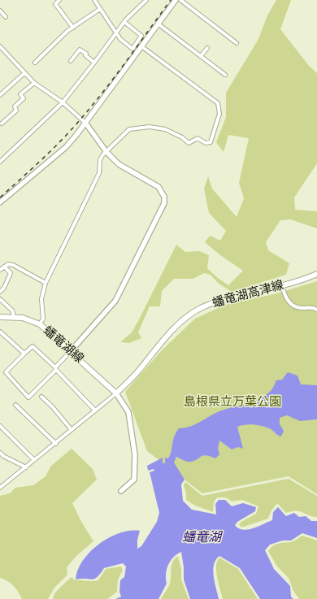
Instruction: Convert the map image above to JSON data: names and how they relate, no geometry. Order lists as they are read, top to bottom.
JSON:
{
  "streets": {
    "main road": ["蟠竜湖高津線", "蟠竜湖線"]
  },
  "crossings": [
    ["蟠竜湖高津線", "蟠竜湖線"]
  ],
  "water": ["蟠竜湖"],
  "parks": ["島根県立万葉公園"]
}
